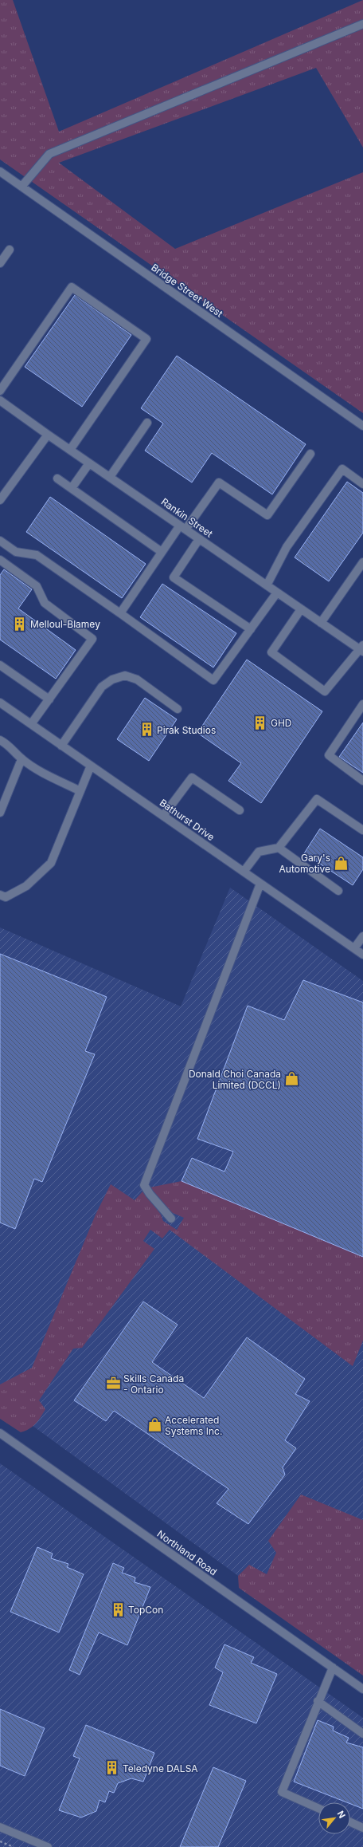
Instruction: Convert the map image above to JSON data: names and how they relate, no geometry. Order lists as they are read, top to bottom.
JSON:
{
  "streets": {
    "street": [
      "Bridge Street West",
      "Rankin Street",
      "Bathurst Drive",
      "Northland Road"
    ]
  },
  "places": {
    "building": [
      "Melloul-Blamey",
      "GHD",
      "Pirak Studios",
      "TopCon",
      "Teledyne DALSA"
    ],
    "shop": ["Gary's Automotive", "Donald Choi Canada Limited (DCCL)", "Accelerated Systems Inc."],
    "office": ["Skills Canada - Ontario"]
  },
  "north": "top right"
}
